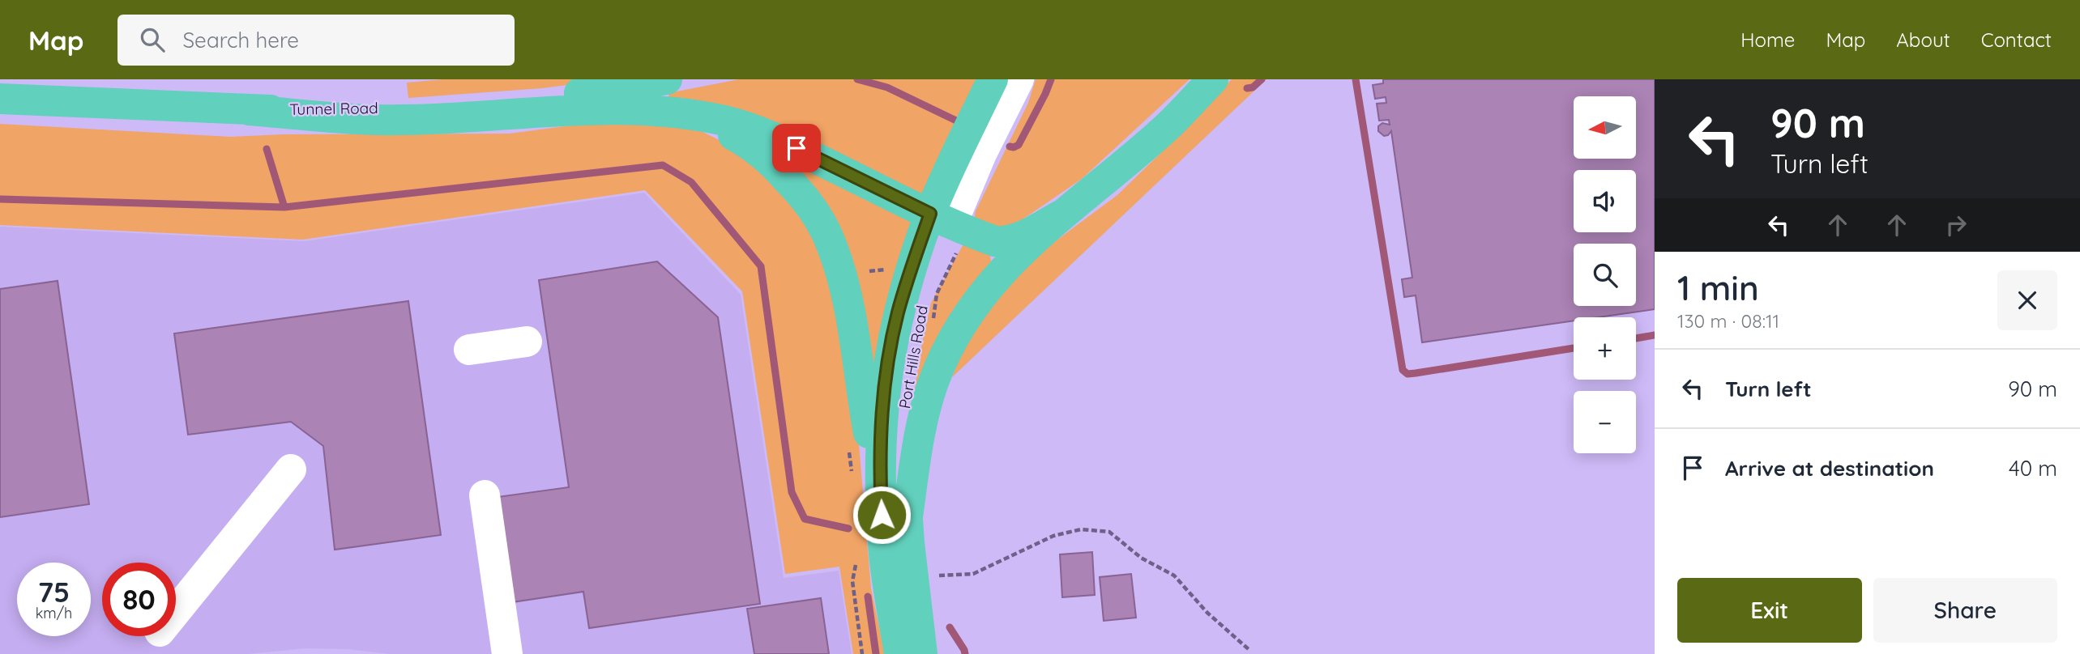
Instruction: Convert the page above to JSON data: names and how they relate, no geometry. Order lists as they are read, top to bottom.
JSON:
{
  "streets": {
    "highway": ["Tunnel Road", "Port Hills Road"]
  },
  "north": "left",
  "page": {
    "header": "Map",
    "search": "Search here",
    "nav": [
      "Home",
      "Map",
      "About",
      "Contact"
    ],
    "turn": ["90 m", "Turn left"],
    "map_buttons": ["+", "−"],
    "heading": ["1 min", "130 m · 08:11"],
    "list": [
      {
        "name": "Turn left",
        "value": "90 m"
      },
      {
        "name": "Arrive at destination",
        "value": "40 m"
      }
    ],
    "speed": "75 km/h",
    "limit": "80",
    "buttons": ["Exit", "Share"]
  }
}
